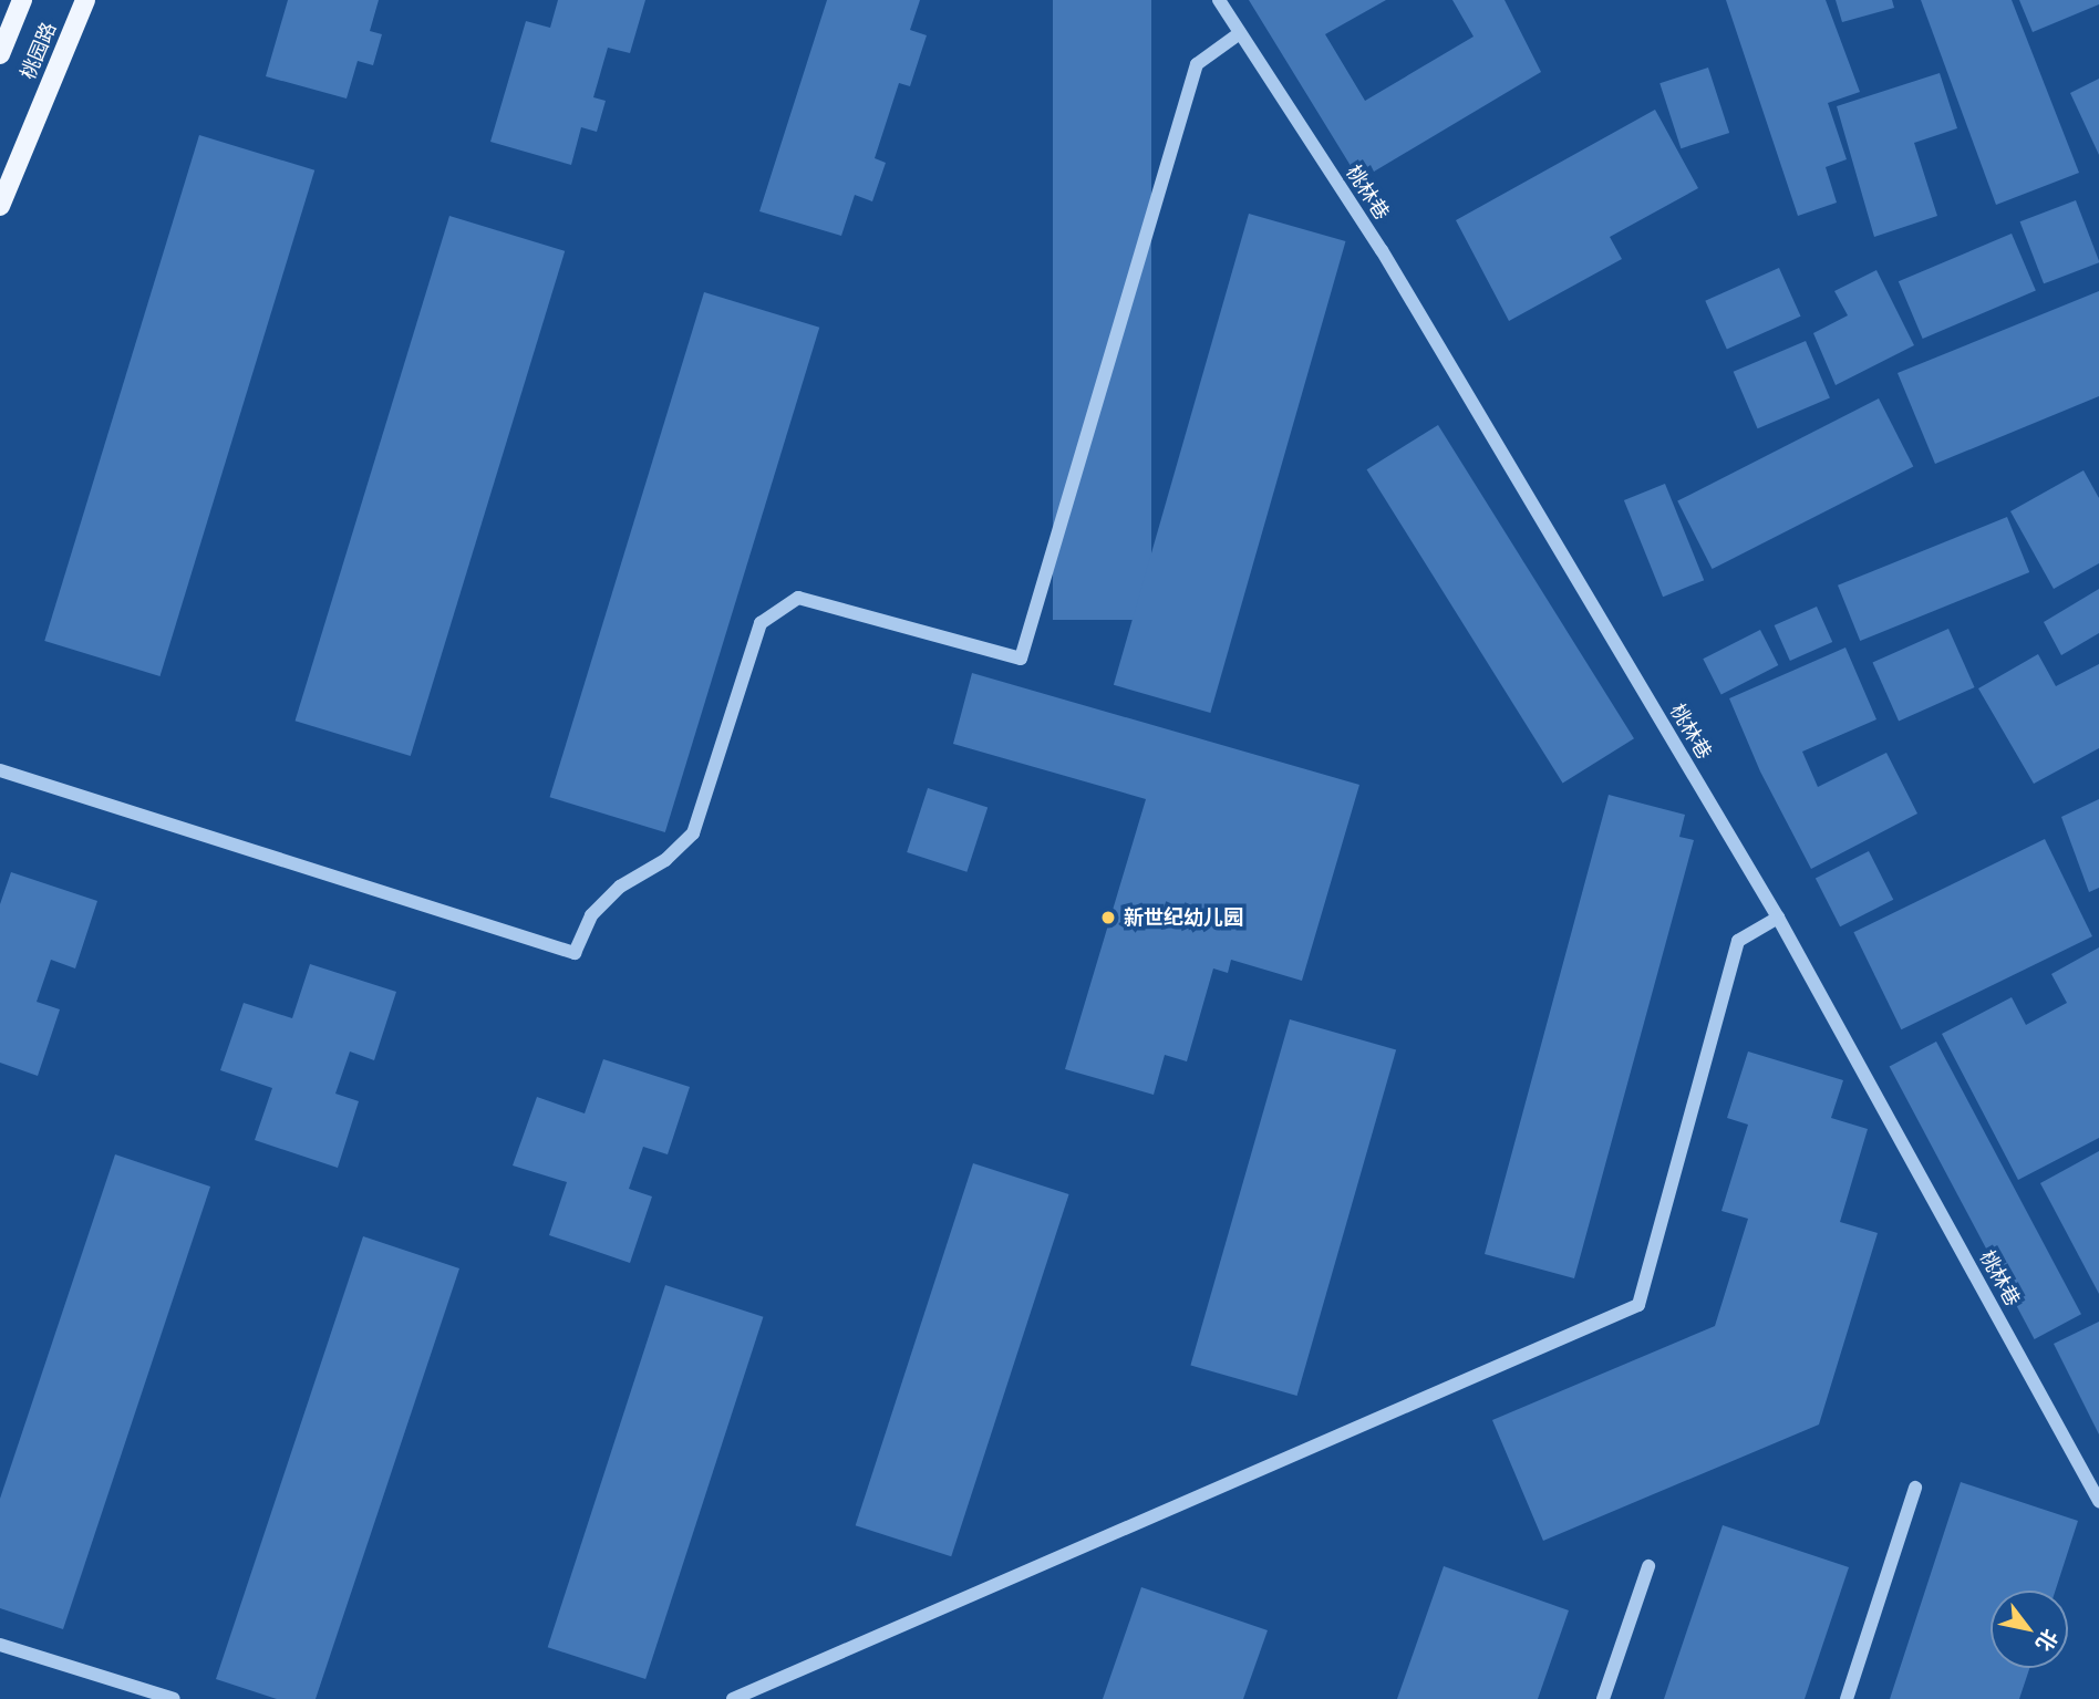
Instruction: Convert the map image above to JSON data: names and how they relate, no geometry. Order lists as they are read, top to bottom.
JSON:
{
  "streets": {
    "main road": ["桃园路"],
    "street": ["桃林巷"]
  },
  "places": ["新世纪幼儿园"],
  "north": "bottom right"
}
